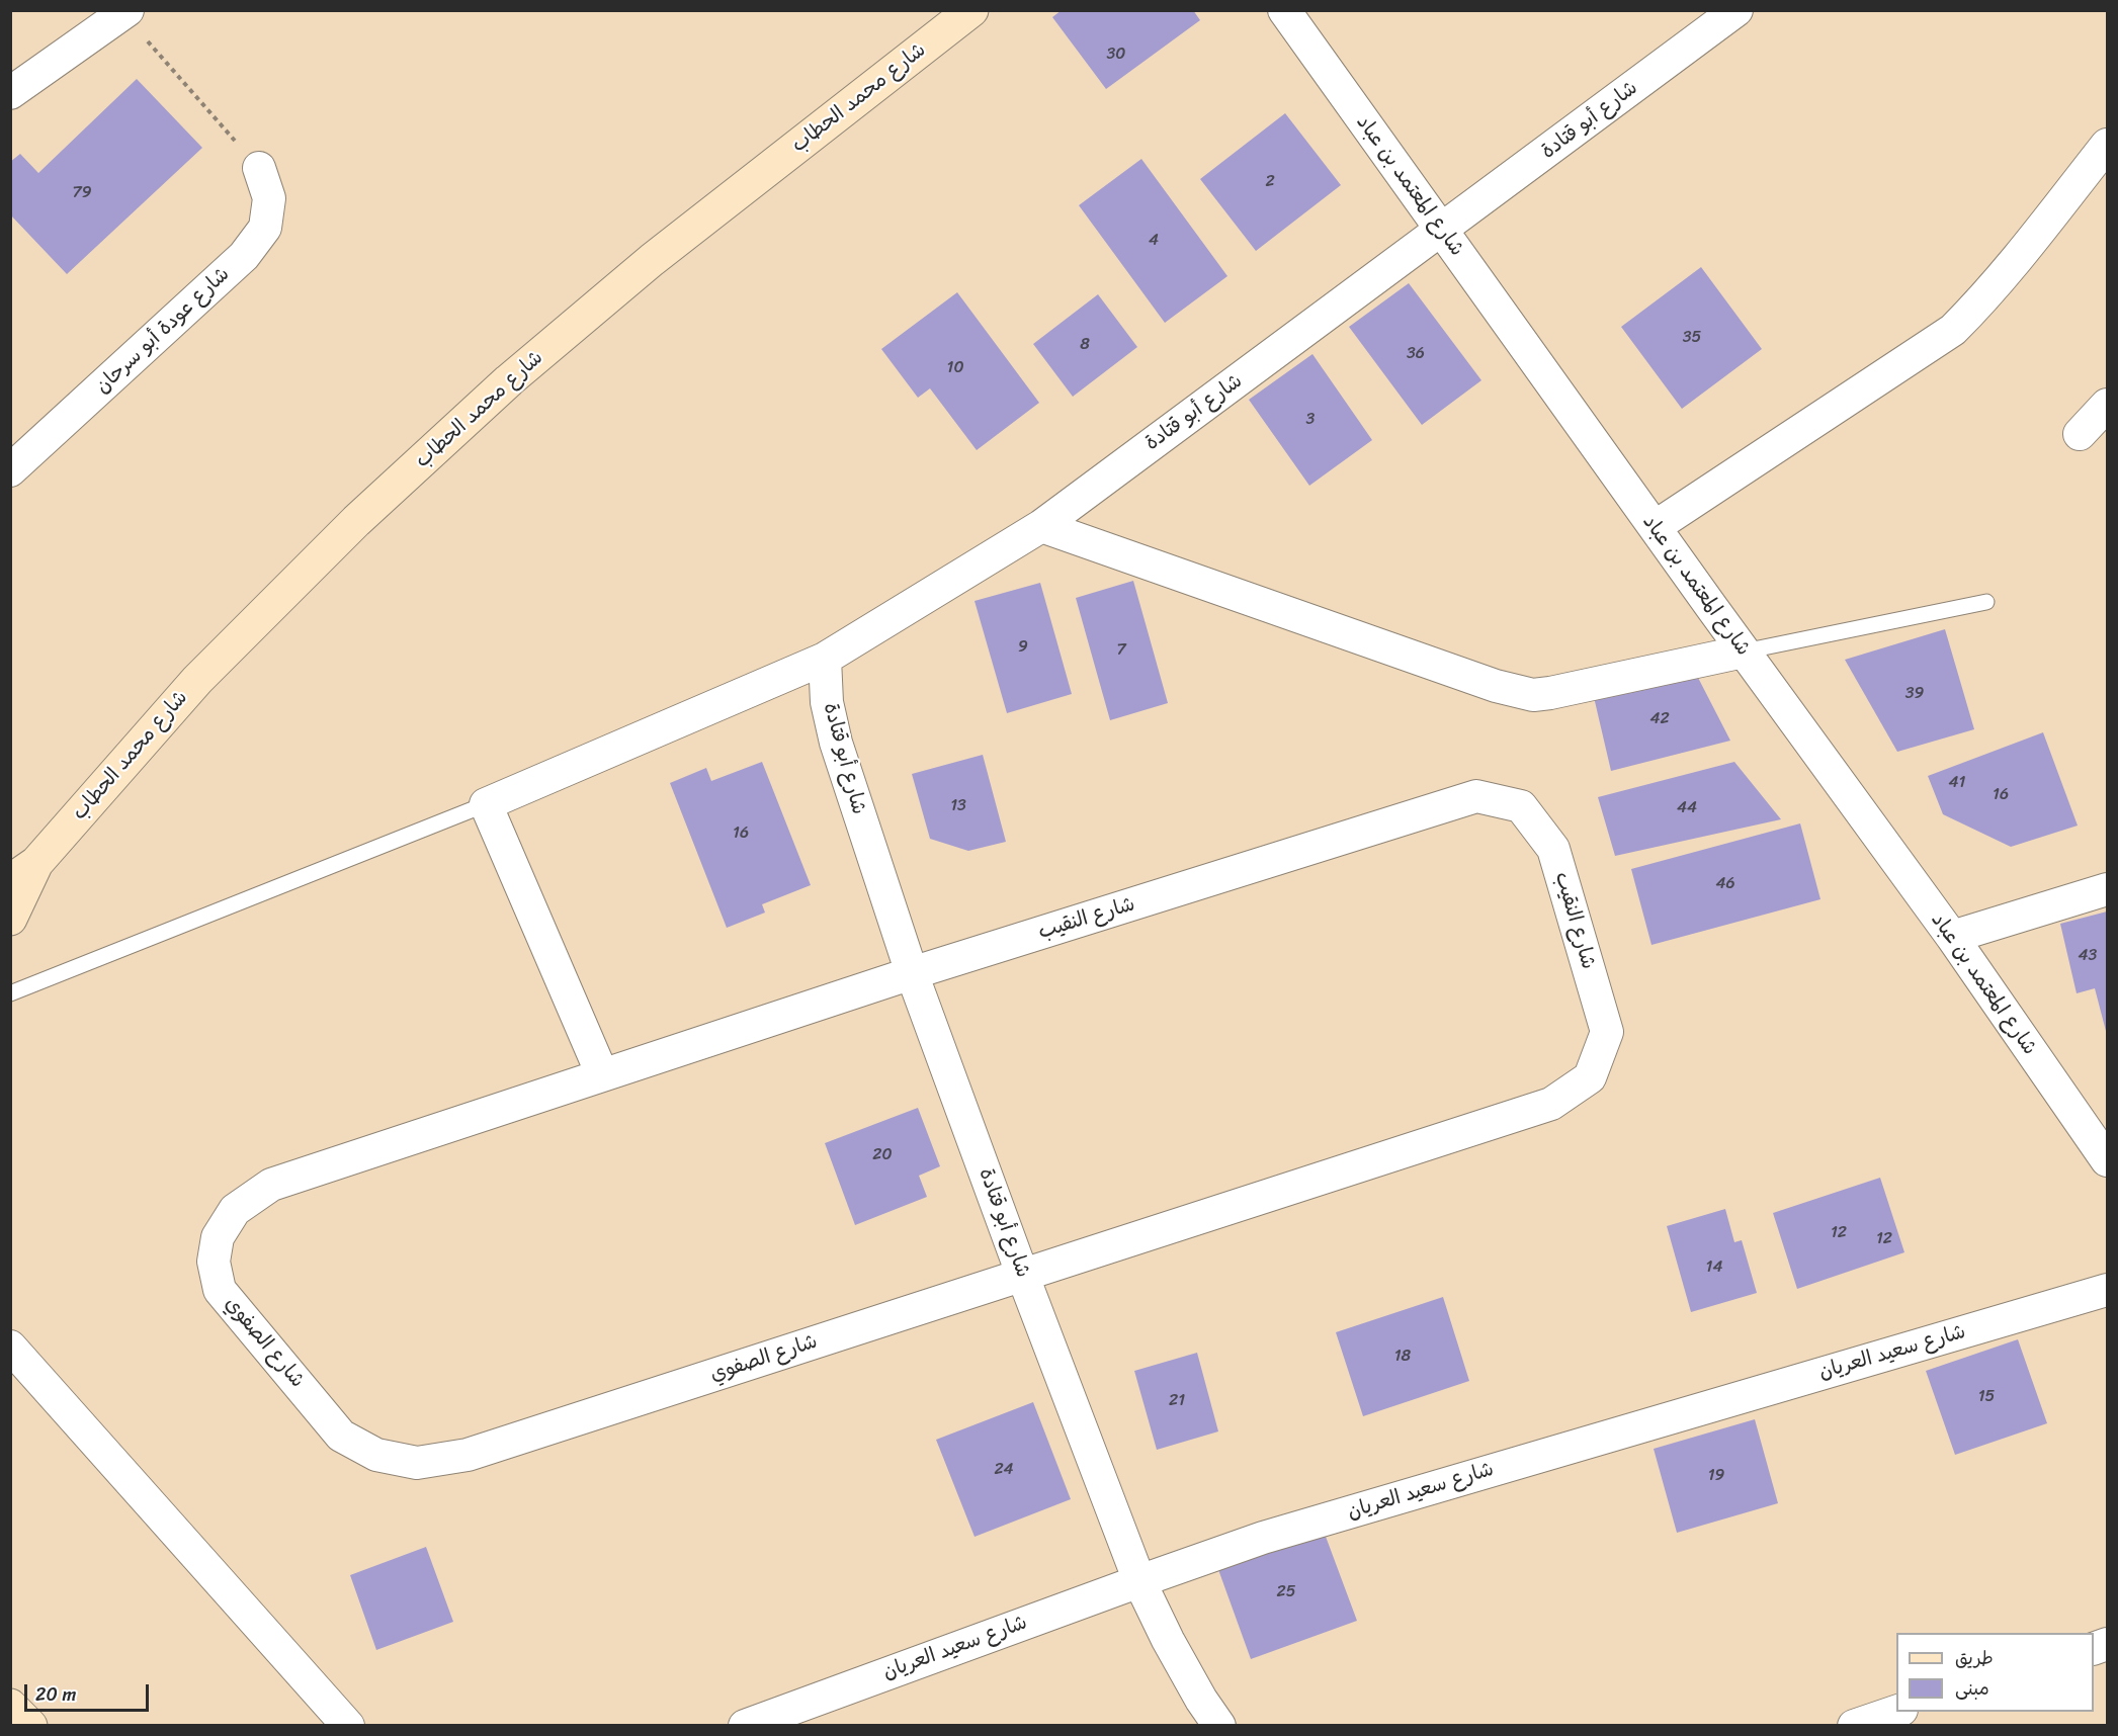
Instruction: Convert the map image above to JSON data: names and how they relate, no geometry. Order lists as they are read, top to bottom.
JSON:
{
  "streets": {
    "street": [
      "شارع محمد الحطاب",
      "شارع أبو قتادة",
      "شارع المعتمد بن عباد",
      "شارع عودة أبو سرحان",
      "شارع النقيب",
      "شارع الصفوي",
      "شارع سعيد العريان"
    ]
  },
  "crossings": [
    ["شارع أبو قتادة", "شارع المعتمد بن عباد"],
    ["شارع أبو قتادة", "شارع النقيب"],
    ["شارع أبو قتادة", "شارع الصفوي"],
    ["شارع أبو قتادة", "شارع سعيد العريان"],
    ["شارع النقيب", "شارع الصفوي"]
  ],
  "house_numbers": [
    "30",
    "2",
    "79",
    "4",
    "35",
    "8",
    "36",
    "10",
    "3",
    "9",
    "7",
    "39",
    "42",
    "41",
    "16",
    "13",
    "44",
    "16",
    "46",
    "43",
    "20",
    "12",
    "12",
    "14",
    "18",
    "15",
    "21",
    "24",
    "19",
    "25"
  ],
  "legend": ["طريق", "مبنى"],
  "scale_bar": "20 m"
}
